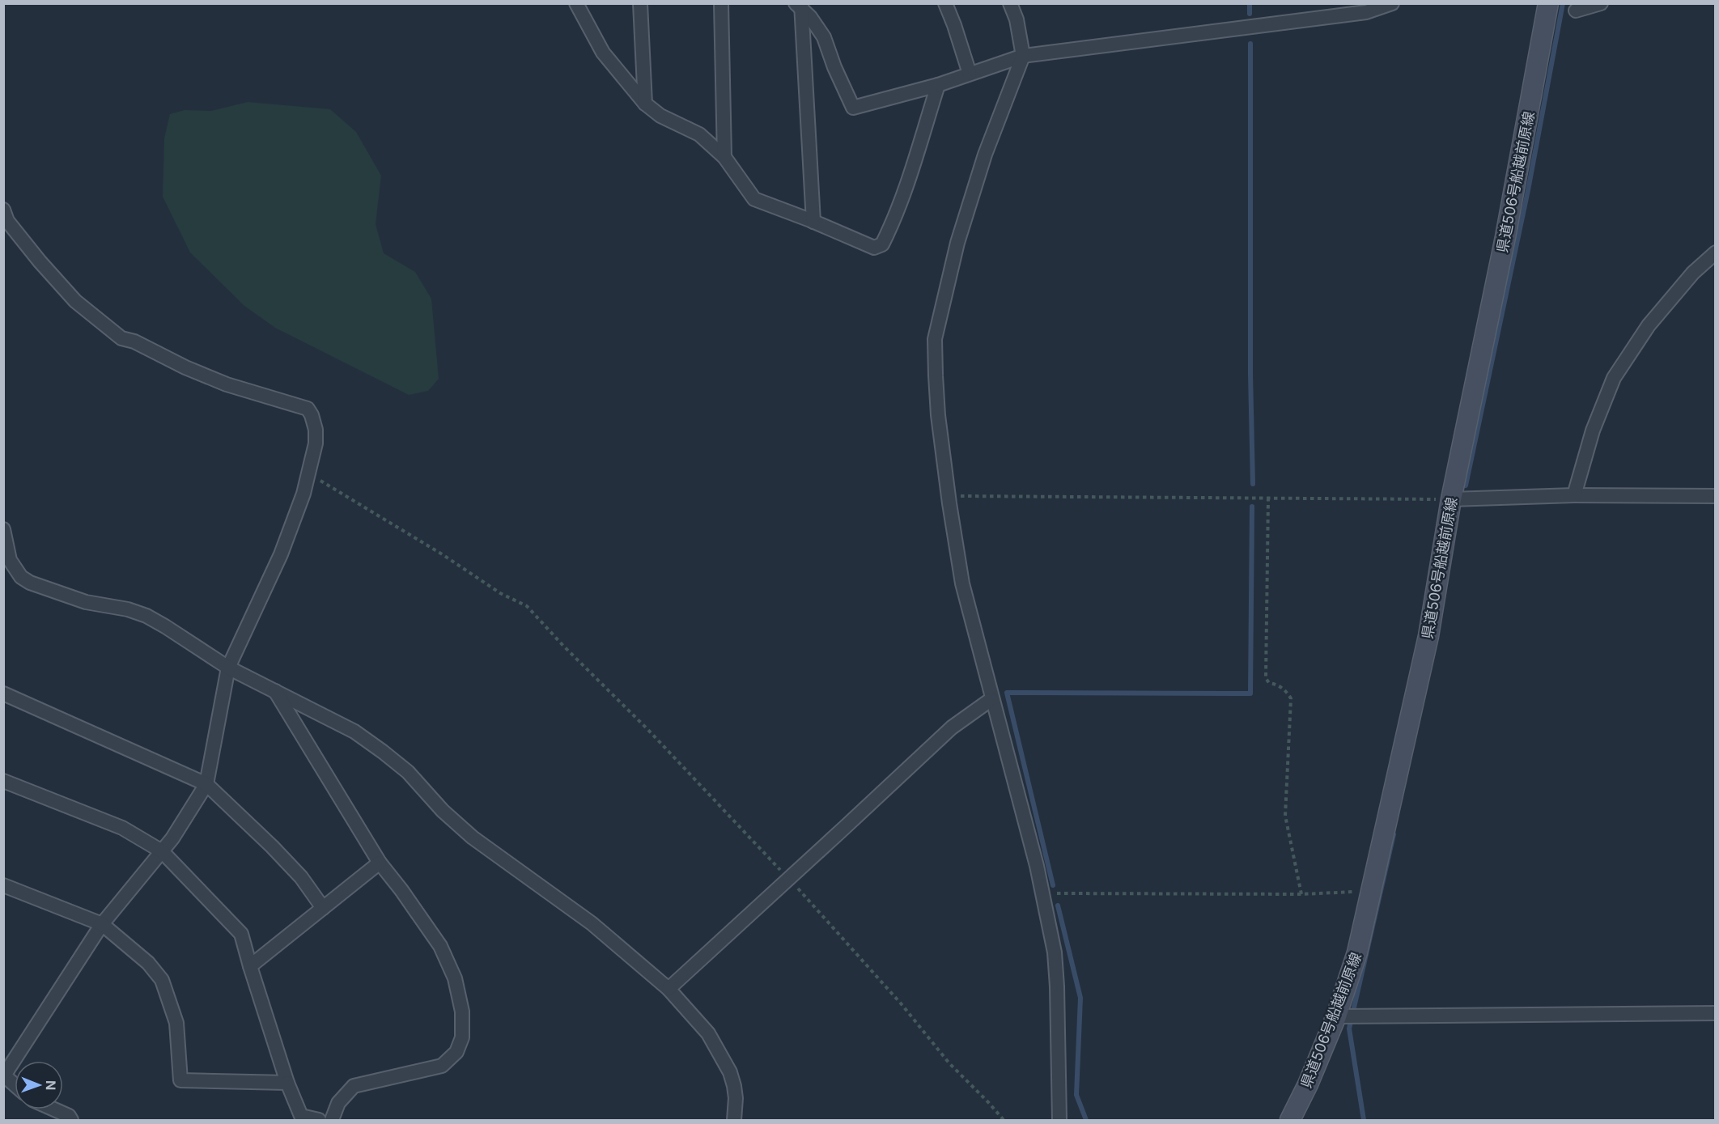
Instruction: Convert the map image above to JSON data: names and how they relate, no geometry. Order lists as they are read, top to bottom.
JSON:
{
  "streets": {
    "main road": ["県道506号船越前原線"]
  },
  "north": "right"
}
